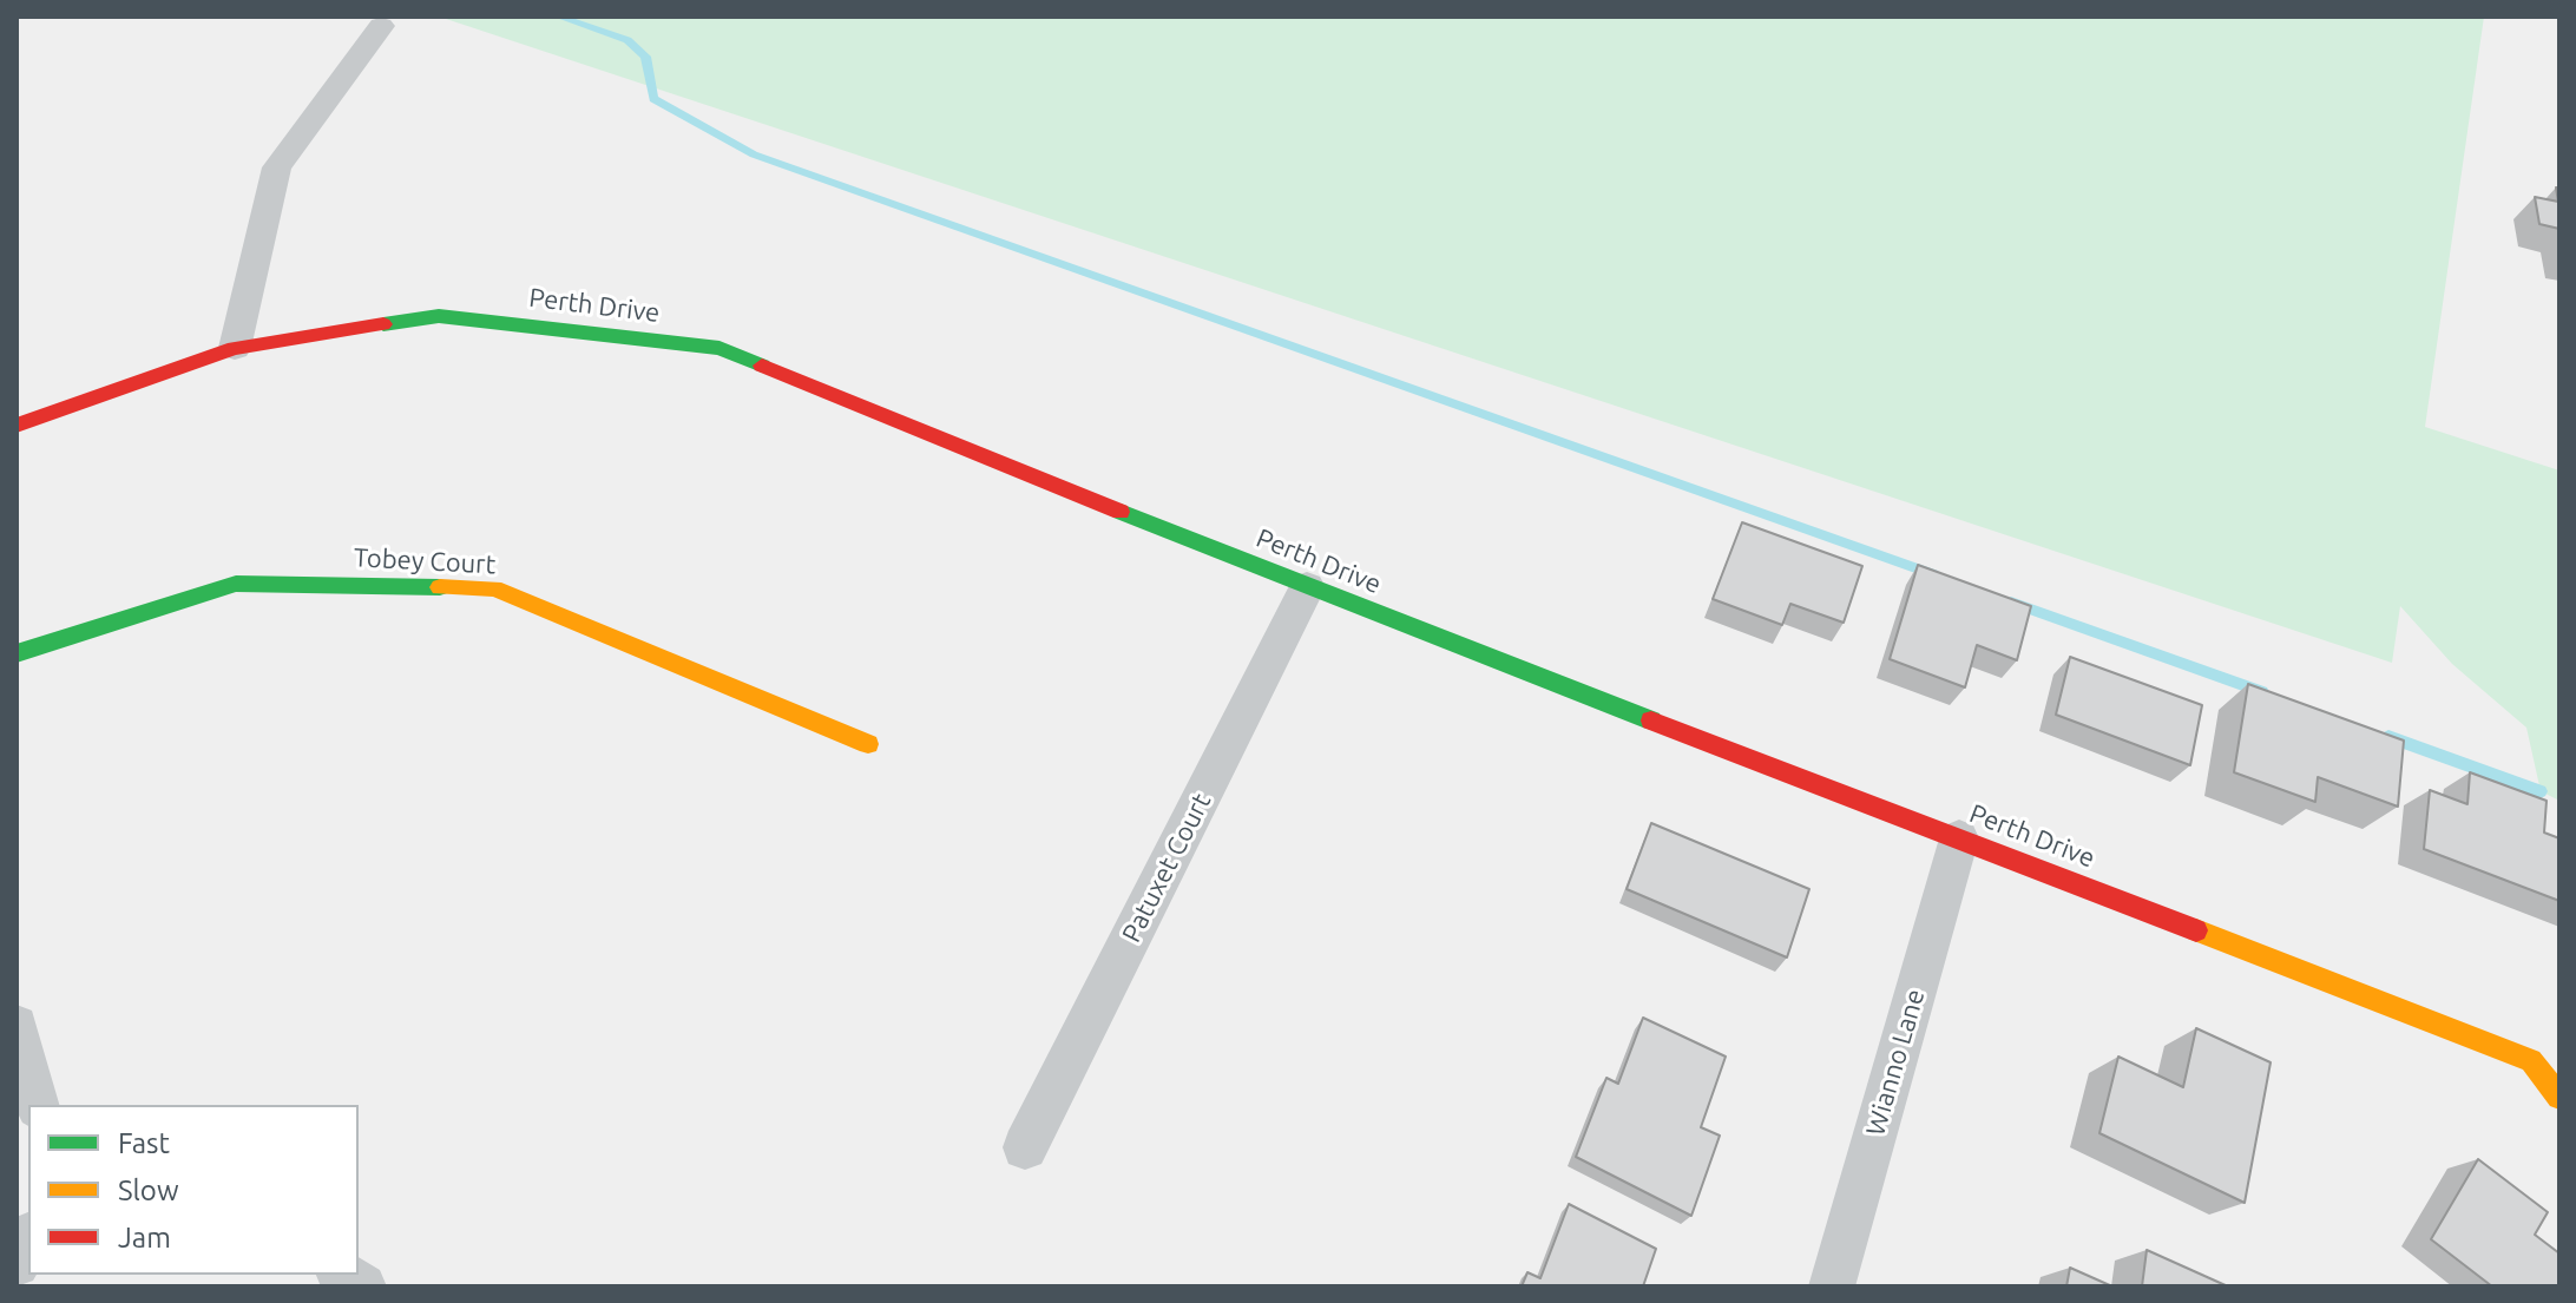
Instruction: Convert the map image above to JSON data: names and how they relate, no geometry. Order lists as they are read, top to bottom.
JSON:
{
  "streets": {
    "street": [
      "Perth Drive",
      "Tobey Court",
      "Patuxet Court",
      "Wianno Lane"
    ]
  },
  "crossings": [
    ["Perth Drive", "Patuxet Court"],
    ["Perth Drive", "Wianno Lane"]
  ],
  "legend": ["Fast", "Slow", "Jam"]
}
